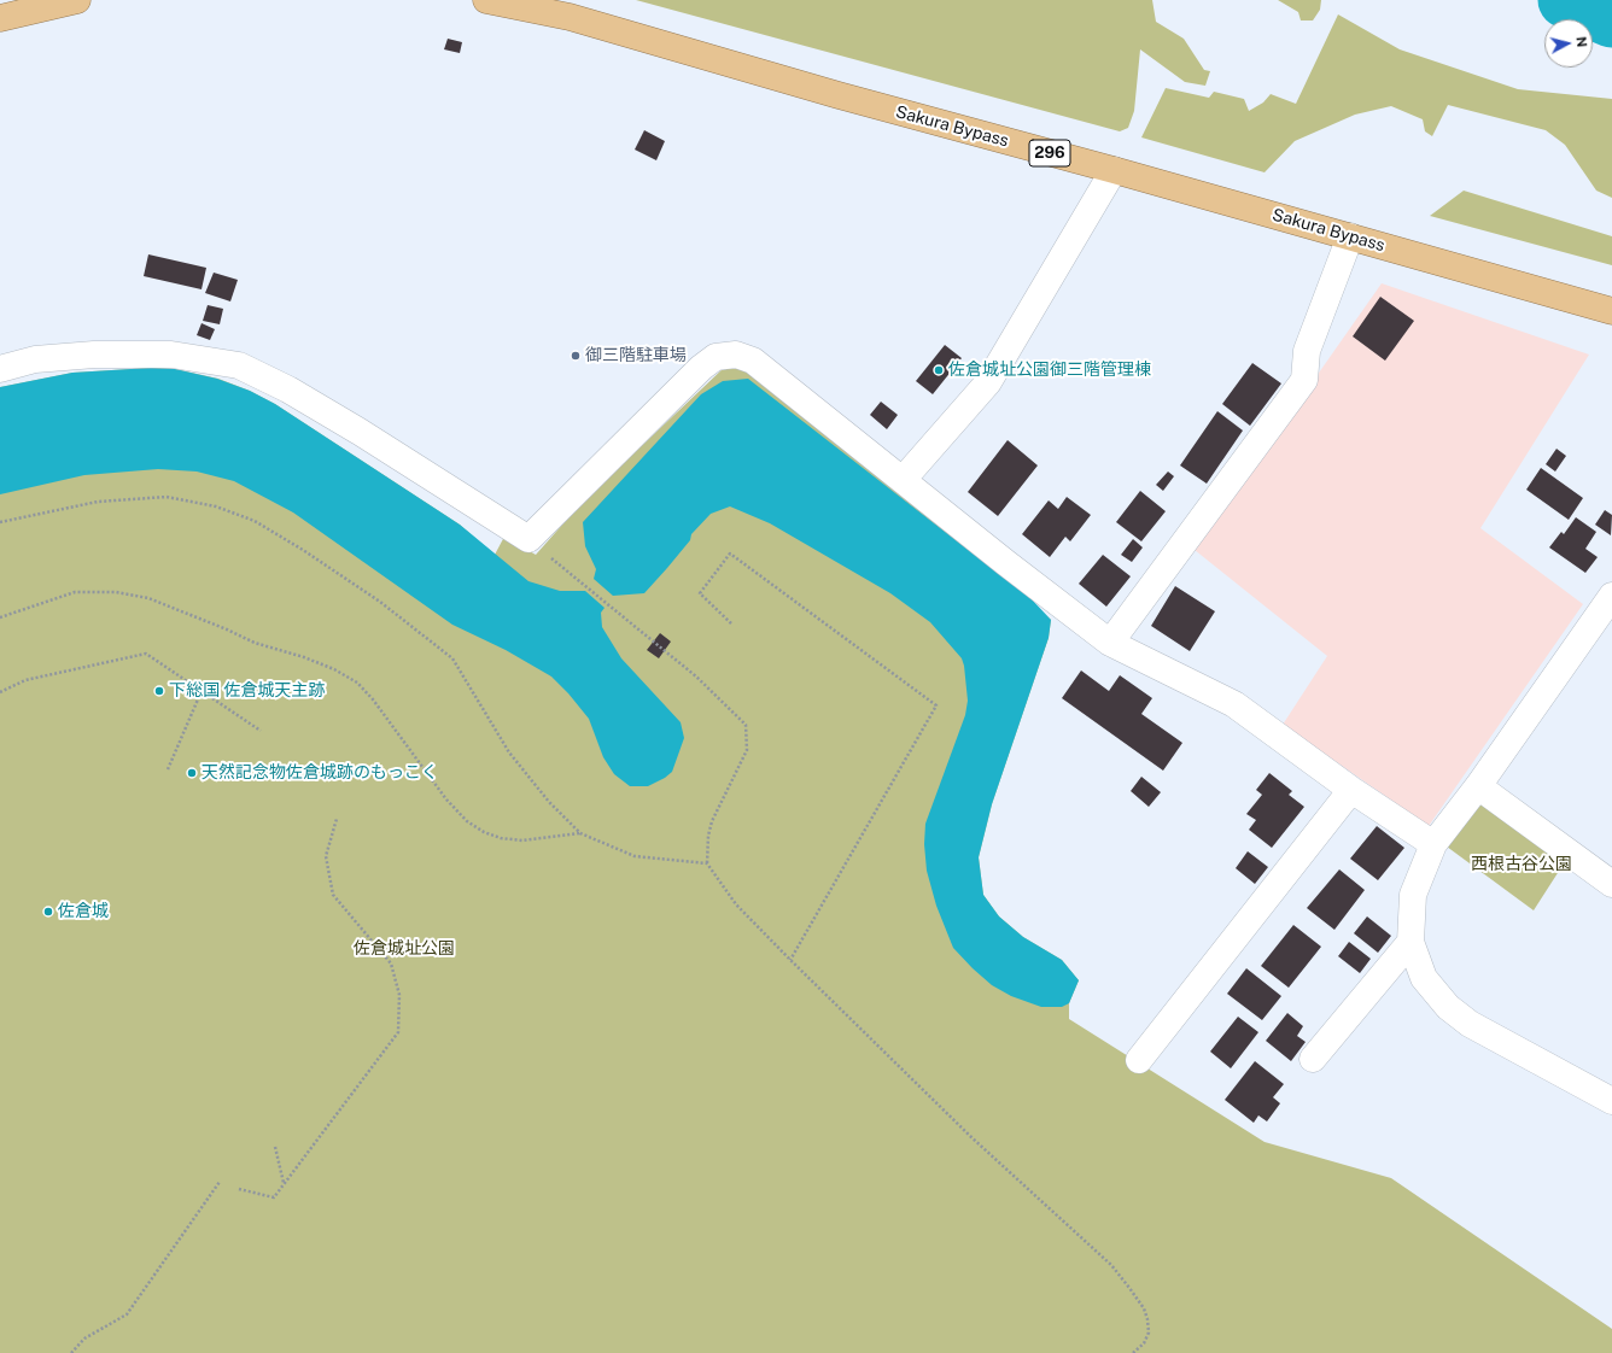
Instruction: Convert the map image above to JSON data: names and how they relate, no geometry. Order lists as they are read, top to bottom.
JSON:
{
  "streets": {
    "highway": ["Sakura Bypass", "296"]
  },
  "parks": ["西根古谷公園", "佐倉城址公園"],
  "places": [
    "御三階駐車場",
    "佐倉城址公園御三階管理棟",
    "下総国 佐倉城天主跡",
    "天然記念物佐倉城跡のもっこく",
    "佐倉城"
  ],
  "north": "right"
}
